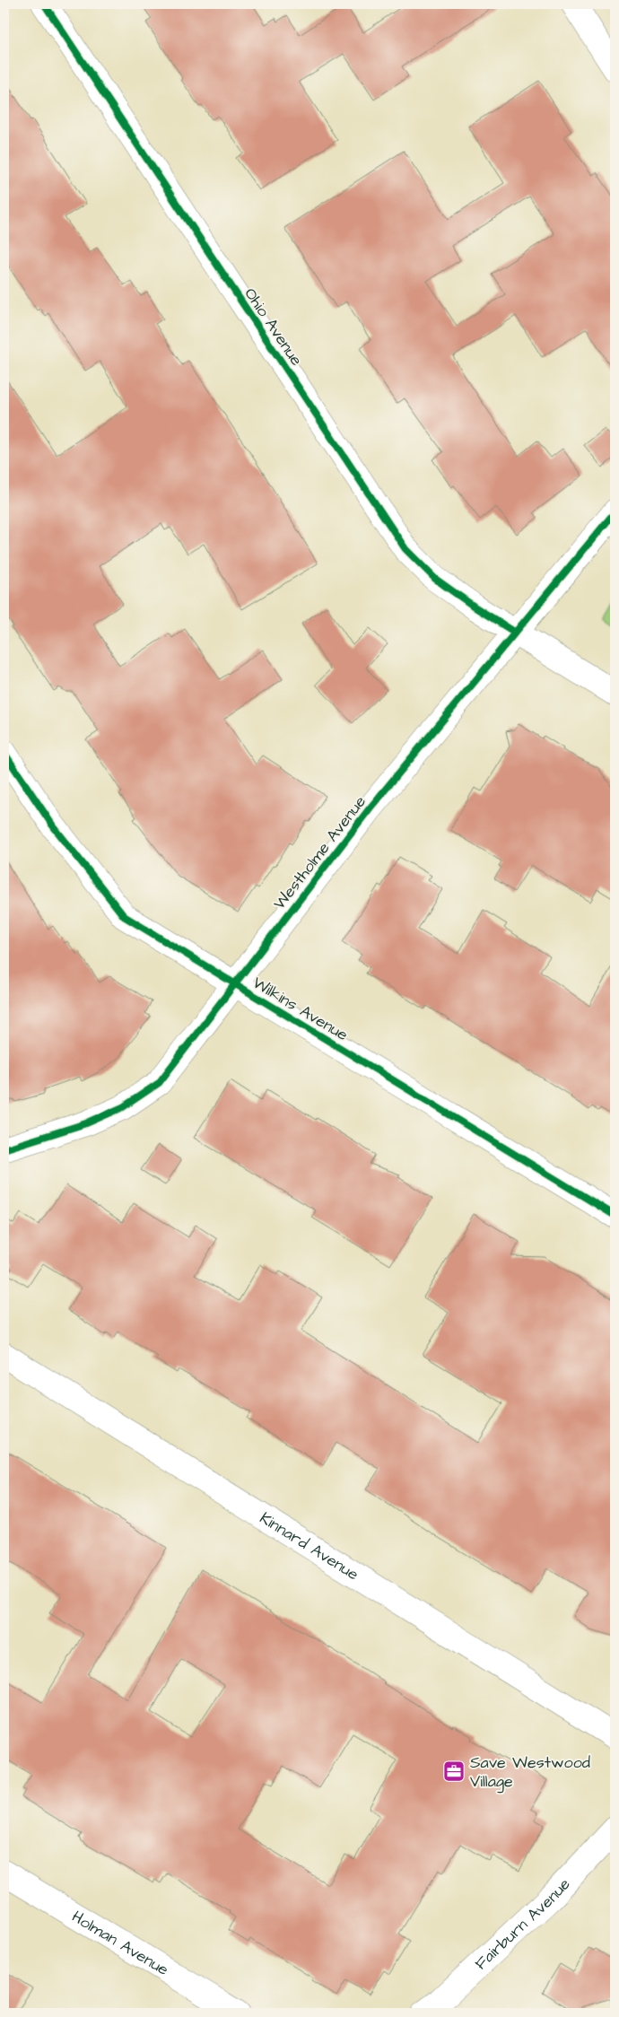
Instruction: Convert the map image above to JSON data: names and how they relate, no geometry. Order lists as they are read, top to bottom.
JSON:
{
  "streets": {
    "street": [
      "Ohio Avenue",
      "Westholme Avenue",
      "Wilkins Avenue",
      "Kinnard Avenue",
      "Fairburn Avenue",
      "Holman Avenue"
    ]
  },
  "crossings": [
    ["Ohio Avenue", "Westholme Avenue"],
    ["Westholme Avenue", "Wilkins Avenue"]
  ],
  "places": {
    "office": ["Save Westwood Village"]
  }
}
